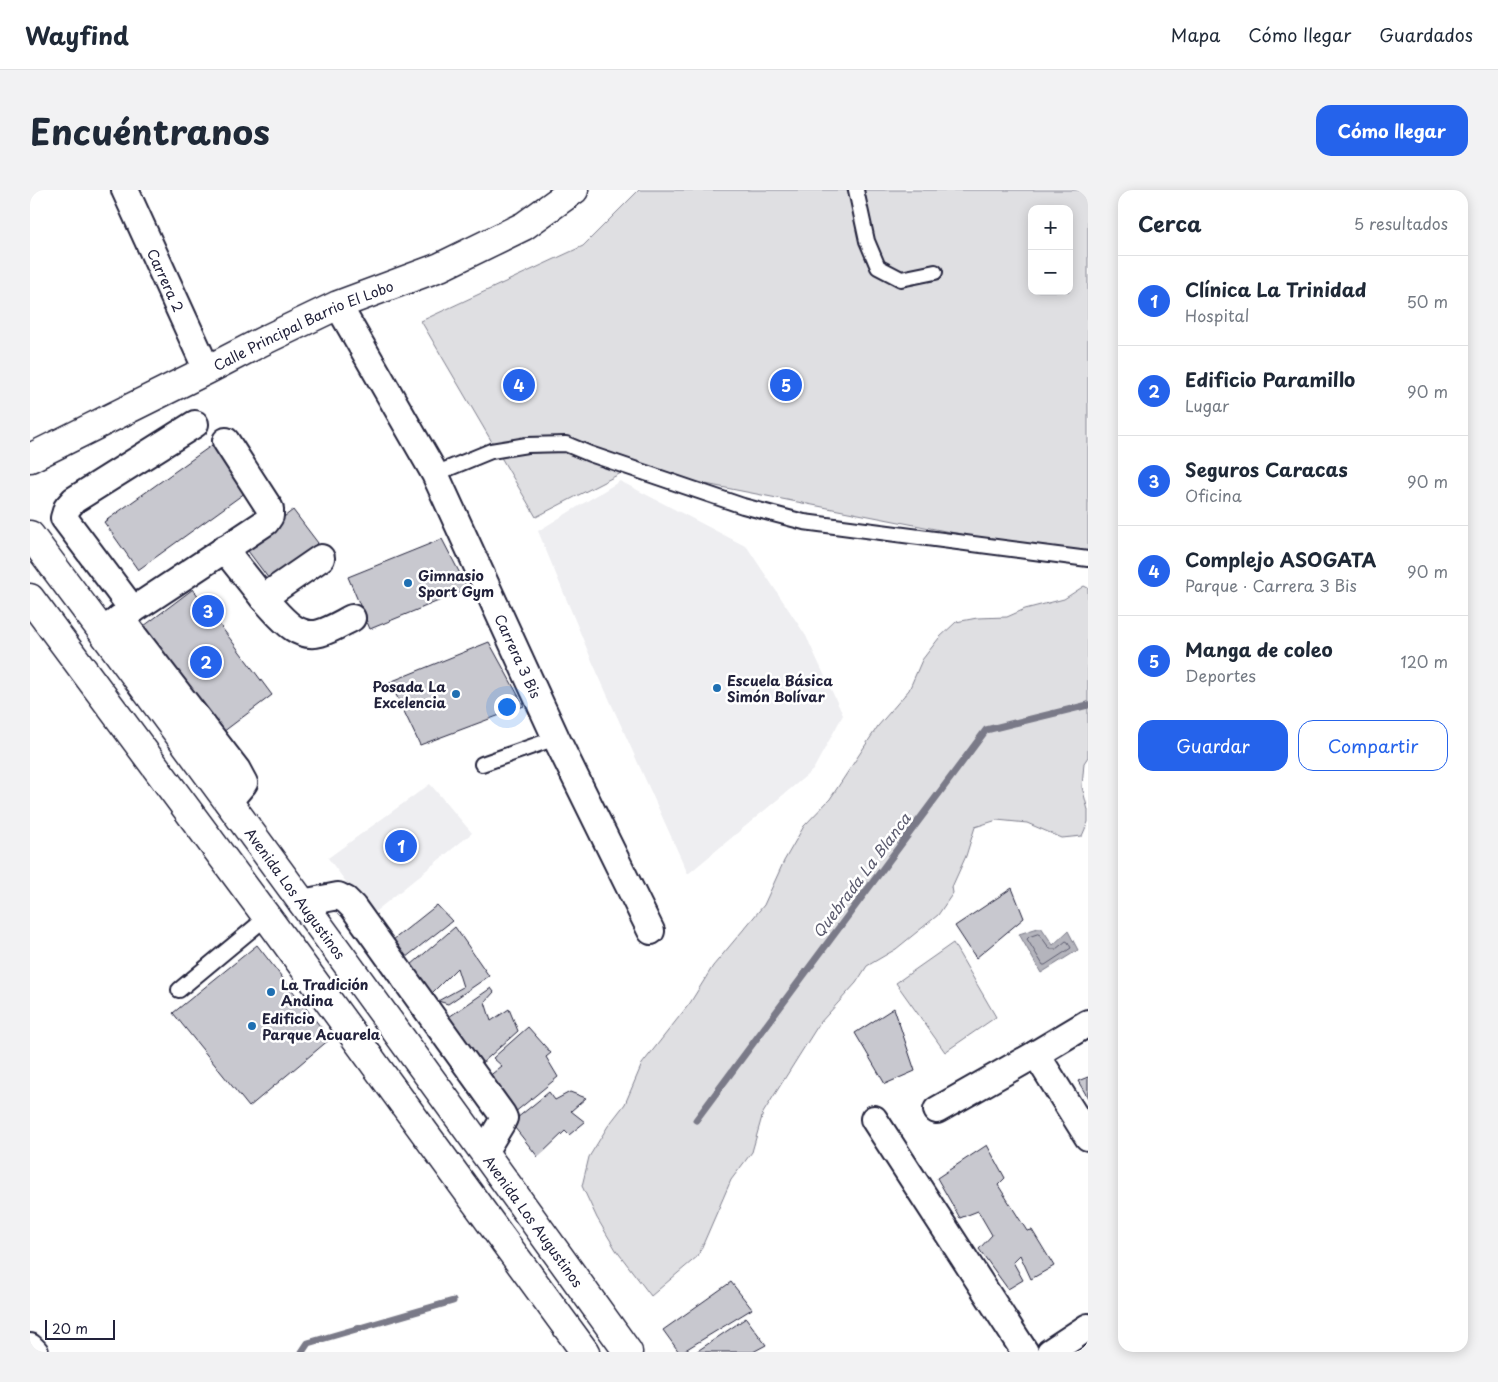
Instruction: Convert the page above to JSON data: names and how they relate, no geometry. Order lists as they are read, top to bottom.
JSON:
{
  "streets": {
    "main road": ["Calle Principal Barrio El Lobo", "Avenida Los Augustinos"],
    "street": ["Carrera 2", "Carrera 3 Bis"]
  },
  "crossings": [
    ["Carrera 2", "Calle Principal Barrio El Lobo"],
    ["Calle Principal Barrio El Lobo", "Carrera 3 Bis"]
  ],
  "water": ["Quebrada La Blanca"],
  "places": [
    "Gimnasio Sport Gym",
    "Escuela Básica Simón Bolívar",
    "Posada La Excelencia",
    "La Tradición Andina",
    "Edificio Parque Acuarela"
  ],
  "scale_bar": "20 m",
  "page": {
    "header": "Wayfind",
    "nav": ["Mapa", "Cómo llegar", "Guardados"],
    "title": "Encuéntranos",
    "buttons": [
      "Cómo llegar",
      ["Guardar", "Compartir"]
    ],
    "heading": ["Cerca", "5 resultados"],
    "map_buttons": ["+", "−"],
    "list": [
      {
        "mark": "1",
        "name": "Clínica La Trinidad",
        "note": "Hospital",
        "value": "50 m"
      },
      {
        "mark": "2",
        "name": "Edificio Paramillo",
        "note": "Lugar",
        "value": "90 m"
      },
      {
        "mark": "3",
        "name": "Seguros Caracas",
        "note": "Oficina",
        "value": "90 m"
      },
      {
        "mark": "4",
        "name": "Complejo ASOGATA",
        "note": "Parque · Carrera 3 Bis",
        "value": "90 m"
      },
      {
        "mark": "5",
        "name": "Manga de coleo",
        "note": "Deportes",
        "value": "120 m"
      }
    ],
    "pins": [
      "4",
      "5",
      "3",
      "2",
      "1"
    ],
    "scale": "20 m"
  }
}
